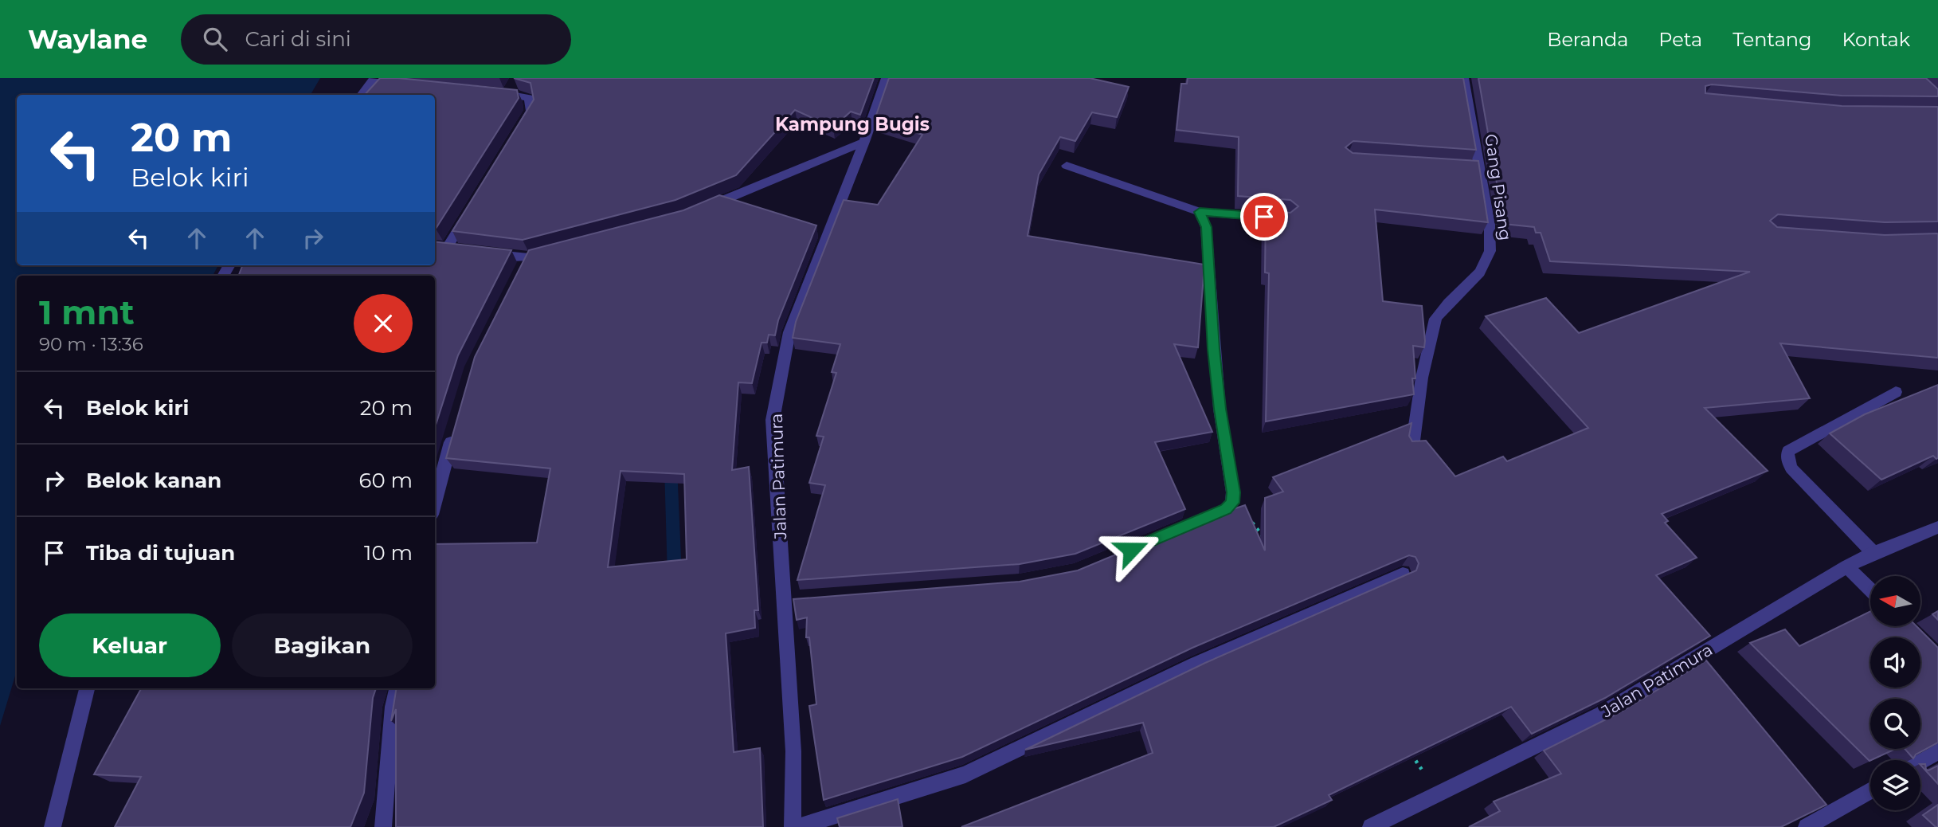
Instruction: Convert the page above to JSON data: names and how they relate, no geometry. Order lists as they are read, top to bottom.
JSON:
{
  "streets": {
    "street": ["Gang Pisang", "Jalan Patimura"]
  },
  "districts": ["Kampung Bugis"],
  "north": "left",
  "page": {
    "header": "Waylane",
    "search": "Cari di sini",
    "nav": [
      "Beranda",
      "Peta",
      "Tentang",
      "Kontak"
    ],
    "turn": ["20 m", "Belok kiri"],
    "heading": ["1 mnt", "90 m · 13:36"],
    "list": [
      {
        "name": "Belok kiri",
        "value": "20 m"
      },
      {
        "name": "Belok kanan",
        "value": "60 m"
      },
      {
        "name": "Tiba di tujuan",
        "value": "10 m"
      }
    ],
    "buttons": ["Keluar", "Bagikan"]
  }
}
